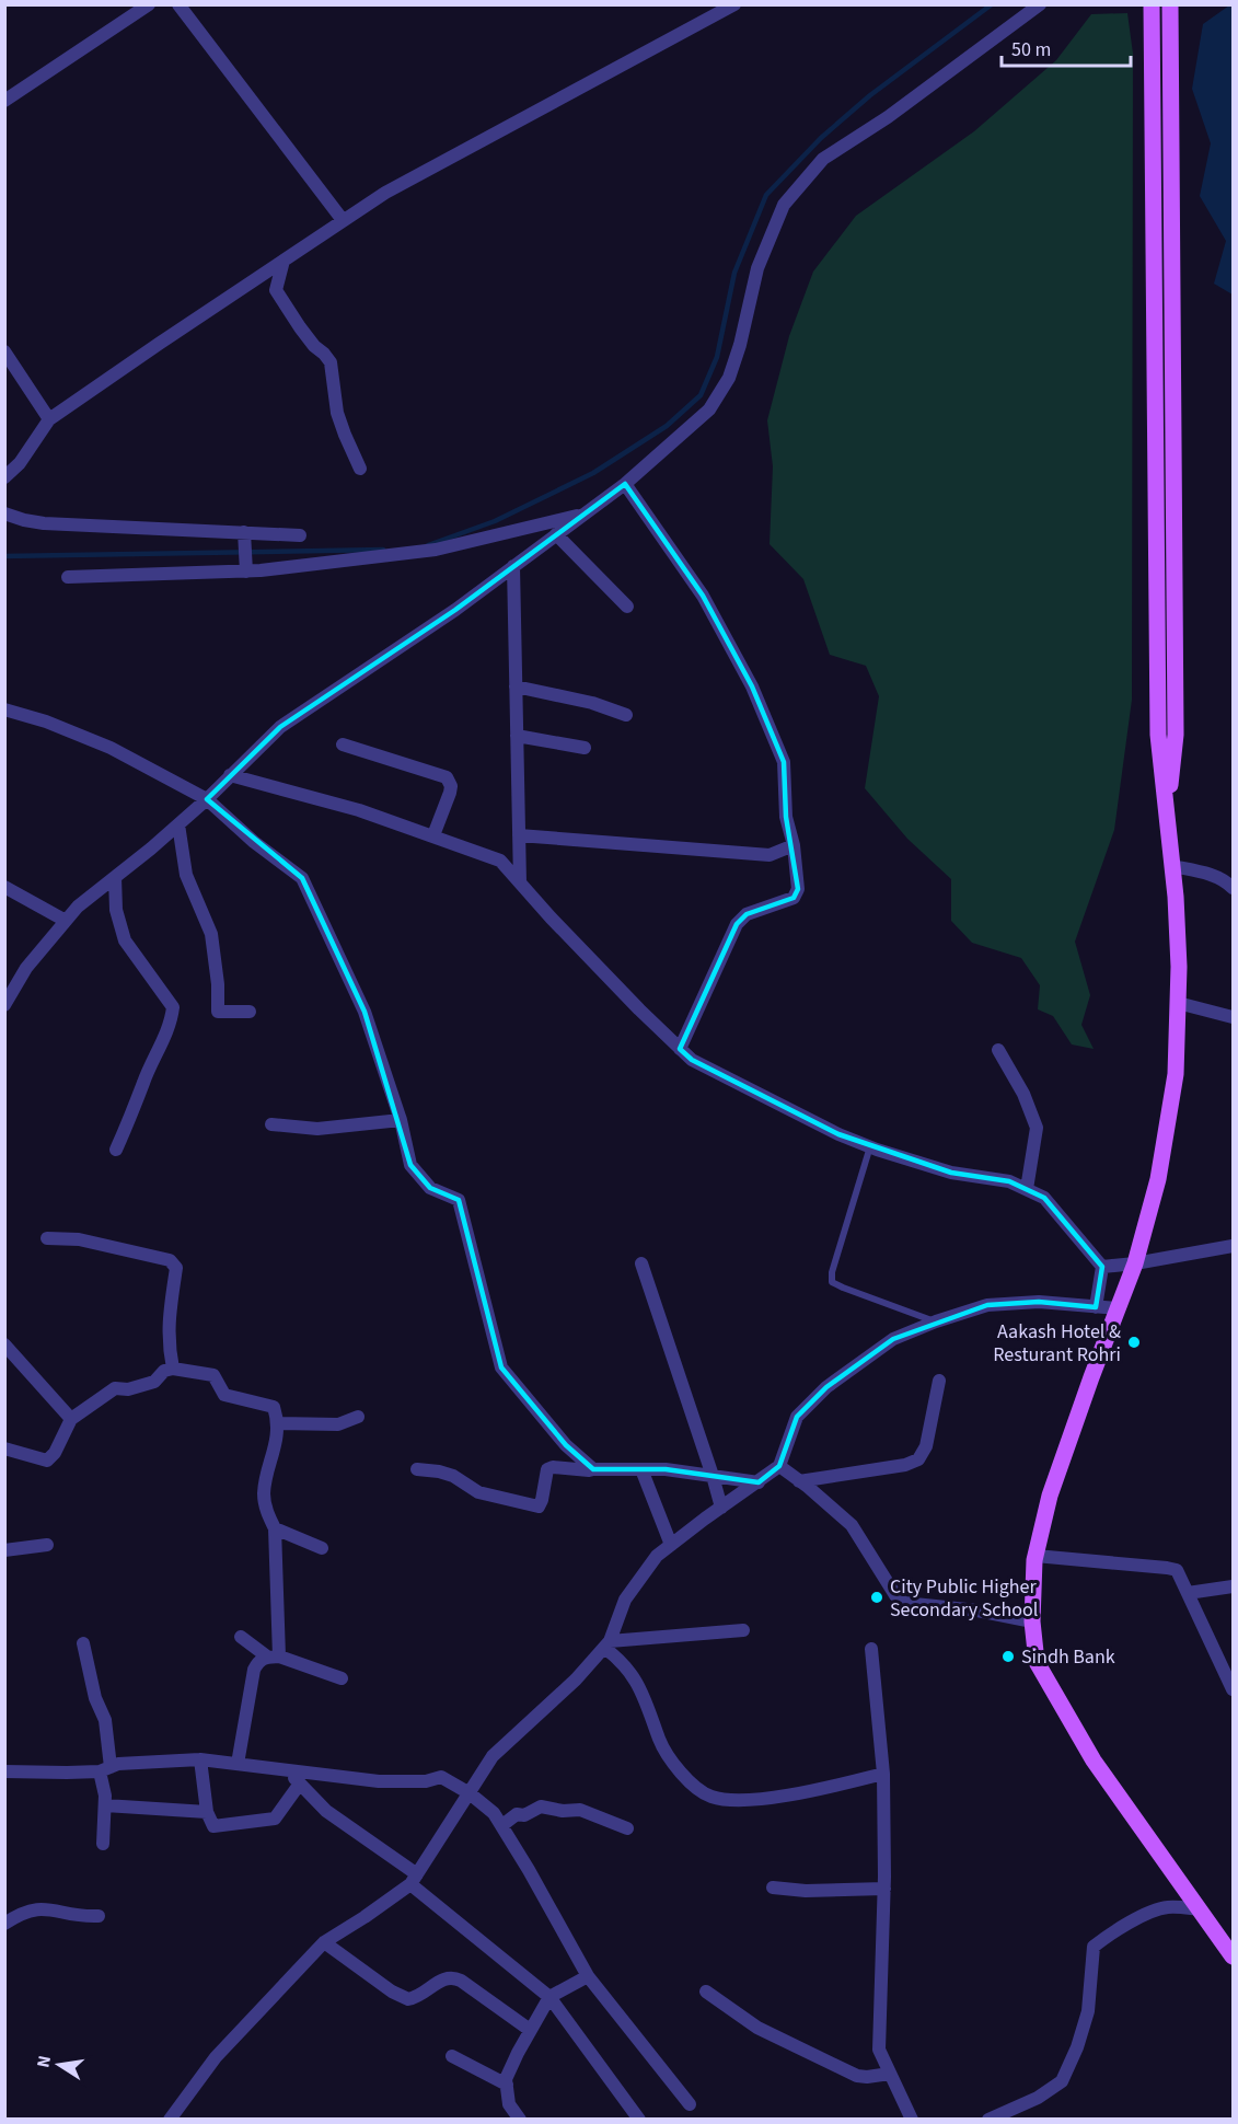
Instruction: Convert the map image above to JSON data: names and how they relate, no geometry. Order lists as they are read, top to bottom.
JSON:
{
  "places": ["Aakash Hotel & Resturant Rohri", "City Public Higher Secondary School", "Sindh Bank"],
  "scale_bar": "50 m",
  "north": "left"
}
